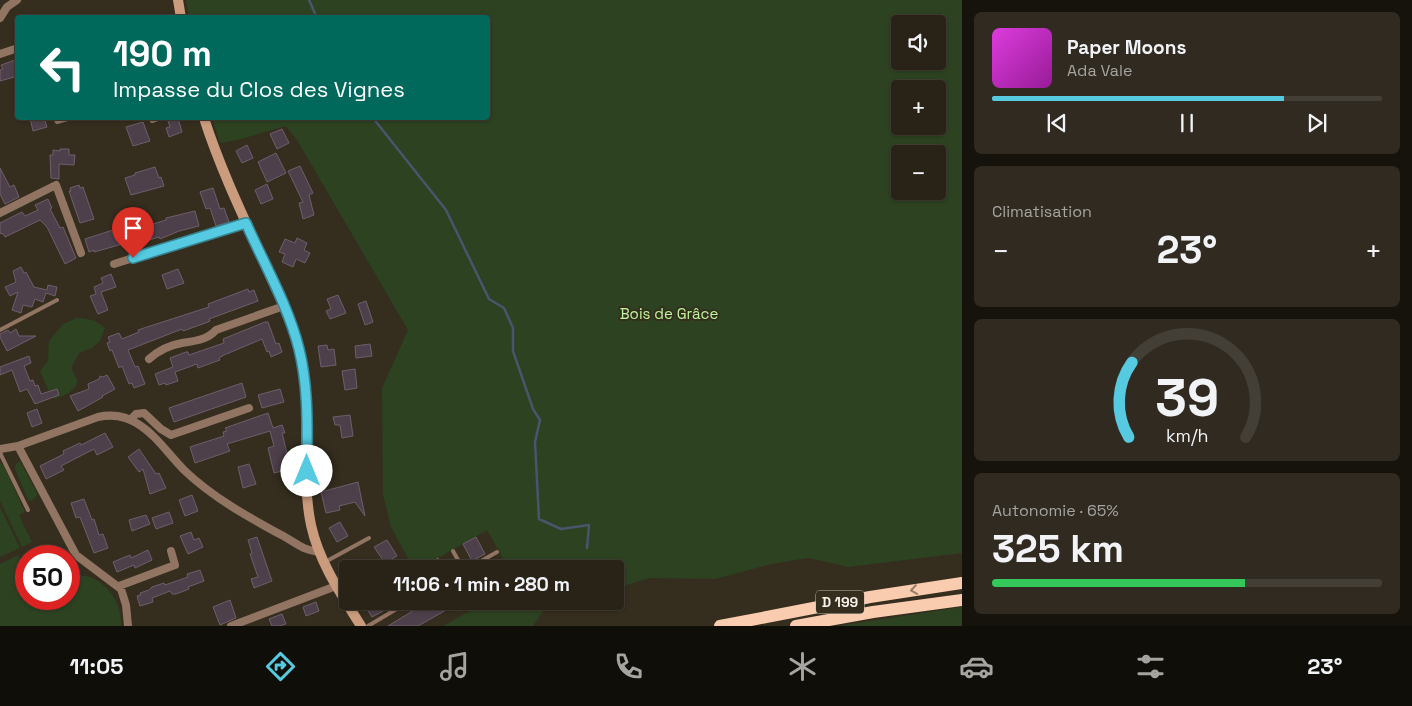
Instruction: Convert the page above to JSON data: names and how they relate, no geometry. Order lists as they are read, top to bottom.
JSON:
{
  "streets": {
    "highway": ["D 199"]
  },
  "parks": ["Bois de Grâce"],
  "page": {
    "map_buttons": ["+", "−"],
    "turn": ["190 m", "Impasse du Clos des Vignes"],
    "song": ["Paper Moons", "Ada Vale"],
    "tile": [
      "Climatisation",
      ["Autonomie · 65%", "325 km"]
    ],
    "heat": ["−", "23°", "+"],
    "limit": "50",
    "trip": "11:06 · 1 min · 280 m",
    "tabs": ["11:05", "23°"],
    "gauge": ["39", "km/h"]
  }
}
